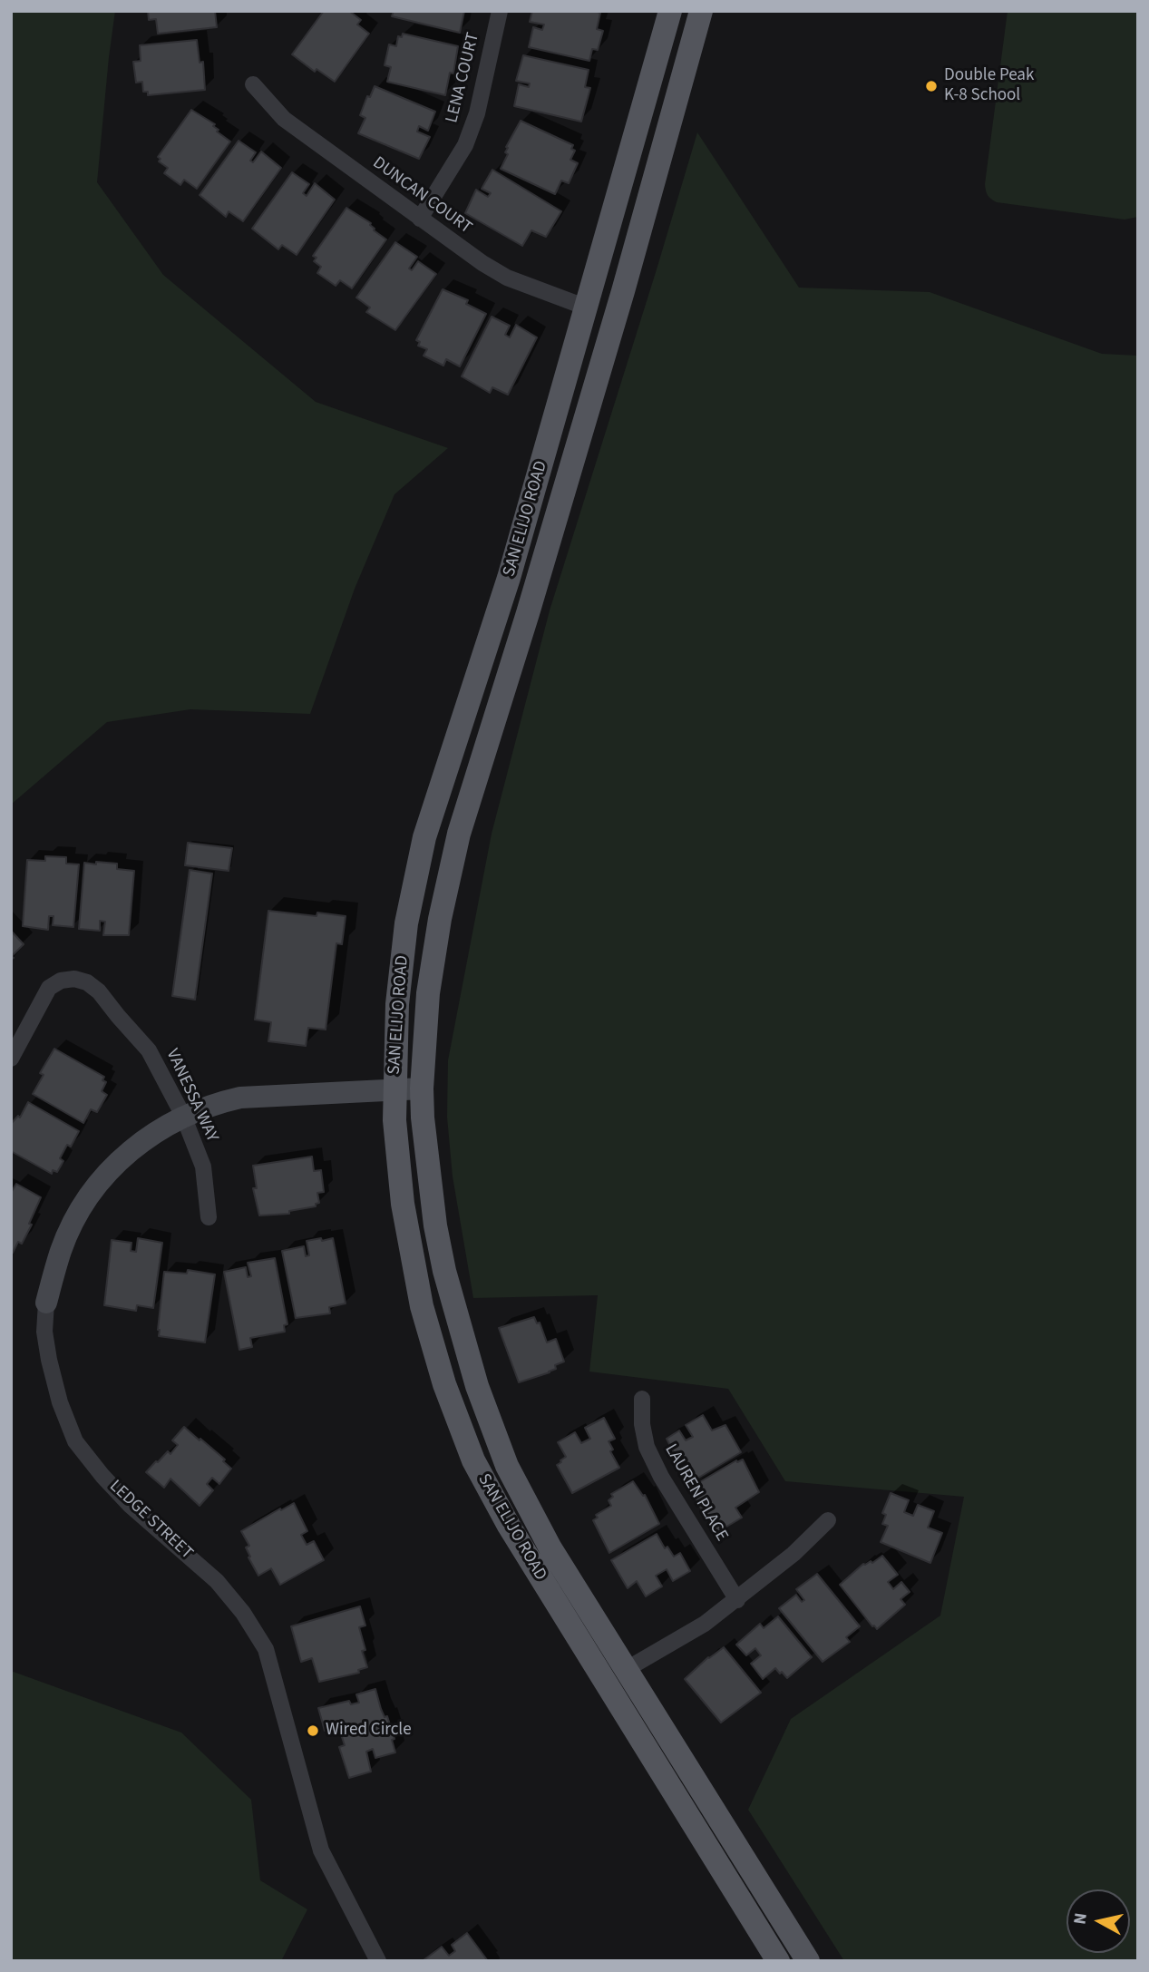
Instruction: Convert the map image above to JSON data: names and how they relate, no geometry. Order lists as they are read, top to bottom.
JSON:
{
  "streets": {
    "main road": ["SAN ELIJO ROAD"],
    "street": [
      "LENA COURT",
      "DUNCAN COURT",
      "VANESSA WAY",
      "LAUREN PLACE",
      "LEDGE STREET"
    ]
  },
  "crossings": [
    ["LENA COURT", "DUNCAN COURT"],
    ["DUNCAN COURT", "SAN ELIJO ROAD"],
    ["SAN ELIJO ROAD", "LEDGE STREET"],
    ["VANESSA WAY", "LEDGE STREET"]
  ],
  "places": ["Double Peak K-8 School", "Wired Circle"],
  "north": "left"
}
